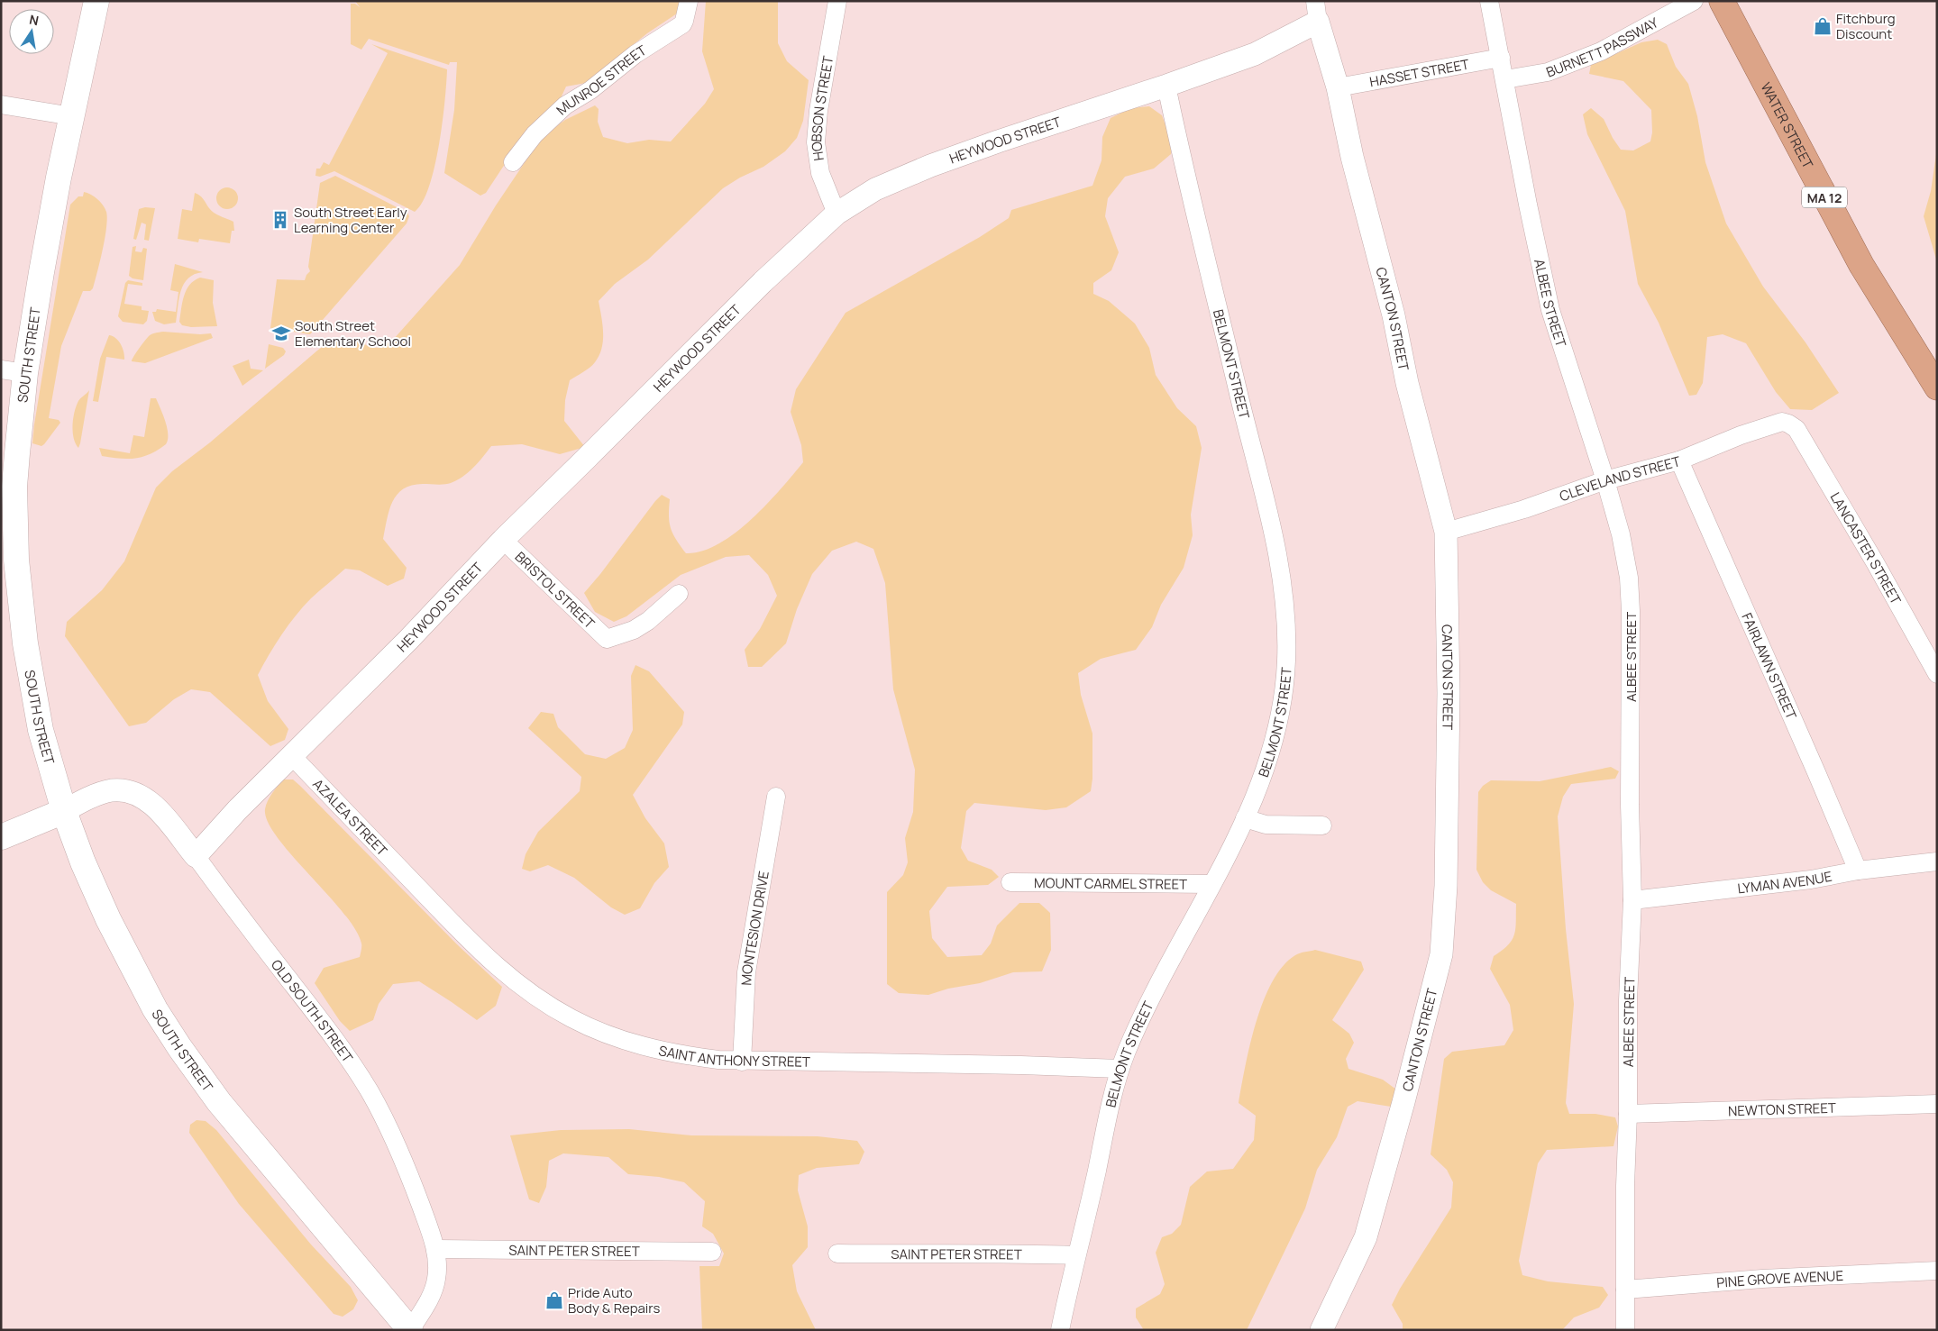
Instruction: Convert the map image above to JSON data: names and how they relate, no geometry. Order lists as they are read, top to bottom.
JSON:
{
  "streets": {
    "highway": ["WATER STREET", "MA 12"],
    "main road": ["SOUTH STREET"],
    "street": [
      "BURNETT PASSWAY",
      "HASSET STREET",
      "MUNROE STREET",
      "HOBSON STREET",
      "HEYWOOD STREET",
      "ALBEE STREET",
      "CANTON STREET",
      "BELMONT STREET",
      "CLEVELAND STREET",
      "LANCASTER STREET",
      "BRISTOL STREET",
      "FAIRLAWN STREET",
      "AZALEA STREET",
      "LYMAN AVENUE",
      "MOUNT CARMEL STREET",
      "MONTESION DRIVE",
      "OLD SOUTH STREET",
      "SAINT ANTHONY STREET",
      "NEWTON STREET",
      "SAINT PETER STREET",
      "PINE GROVE AVENUE"
    ]
  },
  "crossings": [
    ["BURNETT PASSWAY", "ALBEE STREET"],
    ["HASSET STREET", "ALBEE STREET"],
    ["HASSET STREET", "CANTON STREET"],
    ["HOBSON STREET", "HEYWOOD STREET"],
    ["HEYWOOD STREET", "CANTON STREET"],
    ["HEYWOOD STREET", "BELMONT STREET"],
    ["HEYWOOD STREET", "BRISTOL STREET"],
    ["HEYWOOD STREET", "AZALEA STREET"],
    ["HEYWOOD STREET", "OLD SOUTH STREET"],
    ["ALBEE STREET", "CLEVELAND STREET"],
    ["ALBEE STREET", "LYMAN AVENUE"],
    ["ALBEE STREET", "NEWTON STREET"],
    ["ALBEE STREET", "PINE GROVE AVENUE"],
    ["CANTON STREET", "CLEVELAND STREET"],
    ["SOUTH STREET", "OLD SOUTH STREET"],
    ["BELMONT STREET", "MOUNT CARMEL STREET"],
    ["BELMONT STREET", "SAINT ANTHONY STREET"],
    ["BELMONT STREET", "SAINT PETER STREET"],
    ["CLEVELAND STREET", "LANCASTER STREET"],
    ["CLEVELAND STREET", "FAIRLAWN STREET"],
    ["FAIRLAWN STREET", "LYMAN AVENUE"],
    ["AZALEA STREET", "SAINT ANTHONY STREET"],
    ["MONTESION DRIVE", "SAINT ANTHONY STREET"],
    ["OLD SOUTH STREET", "SAINT PETER STREET"]
  ],
  "places": {
    "shop": ["Fitchburg Discount", "Pride Auto Body & Repairs"],
    "building": ["South Street Early Learning Center"],
    "school or university": ["South Street Elementary School"]
  },
  "north": "top"
}
